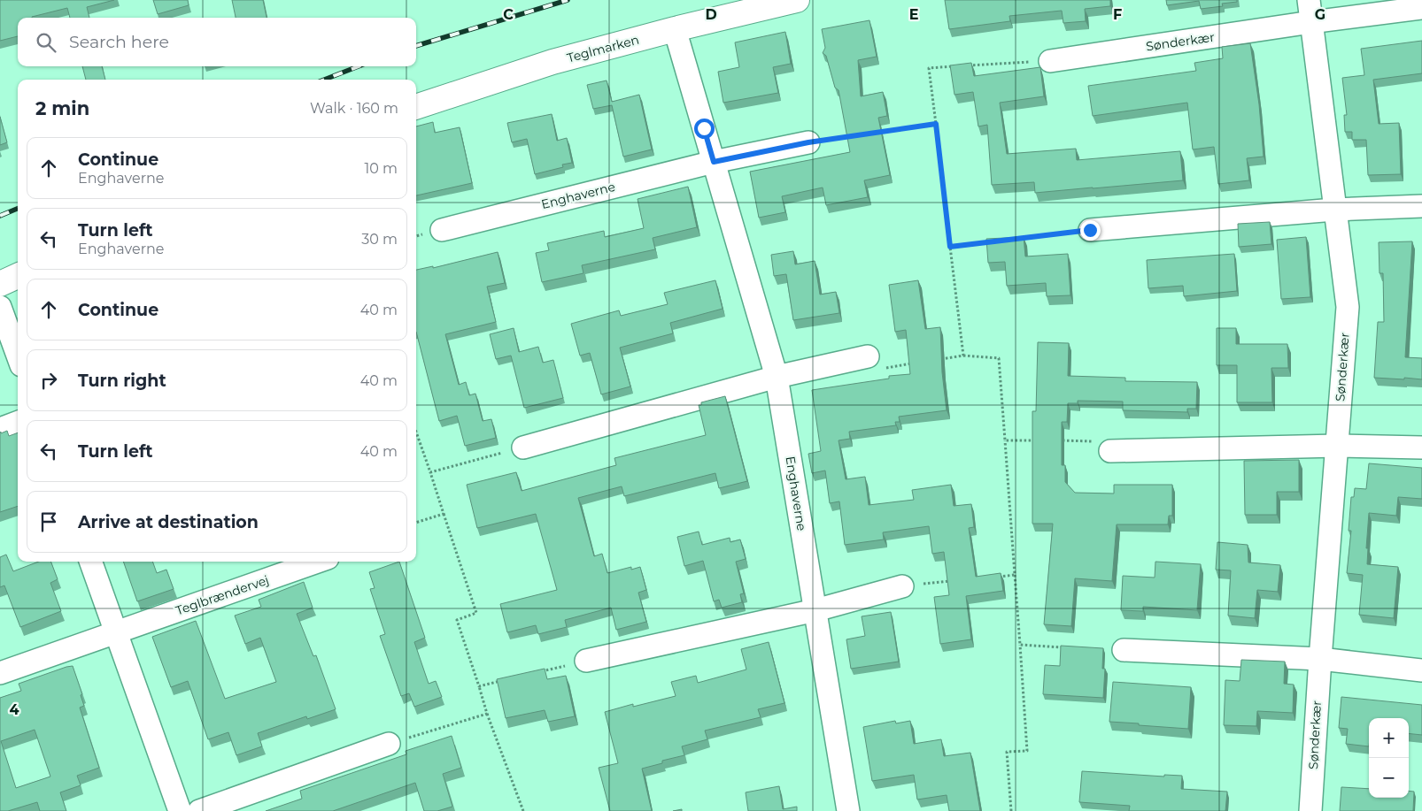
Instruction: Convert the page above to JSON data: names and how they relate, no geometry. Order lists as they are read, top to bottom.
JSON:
{
  "streets": {
    "street": [
      "Sønderkær",
      "Teglmarken",
      "Enghaverne",
      "Teglbrændervej"
    ]
  },
  "crossings": [
    ["Teglmarken", "Enghaverne"]
  ],
  "page": {
    "search": "Search here",
    "heading": ["2 min", "Walk · 160 m"],
    "list": [
      ["Continue", "Enghaverne", "10 m"],
      ["Turn left", "Enghaverne", "30 m"],
      ["Continue", "40 m"],
      ["Turn right", "40 m"],
      ["Turn left", "40 m"],
      "Arrive at destination"
    ],
    "map_buttons": ["+", "−"]
  },
  "grid": {
    "columns": [
      "C",
      "D",
      "E",
      "F",
      "G"
    ],
    "rows": ["4"]
  }
}
